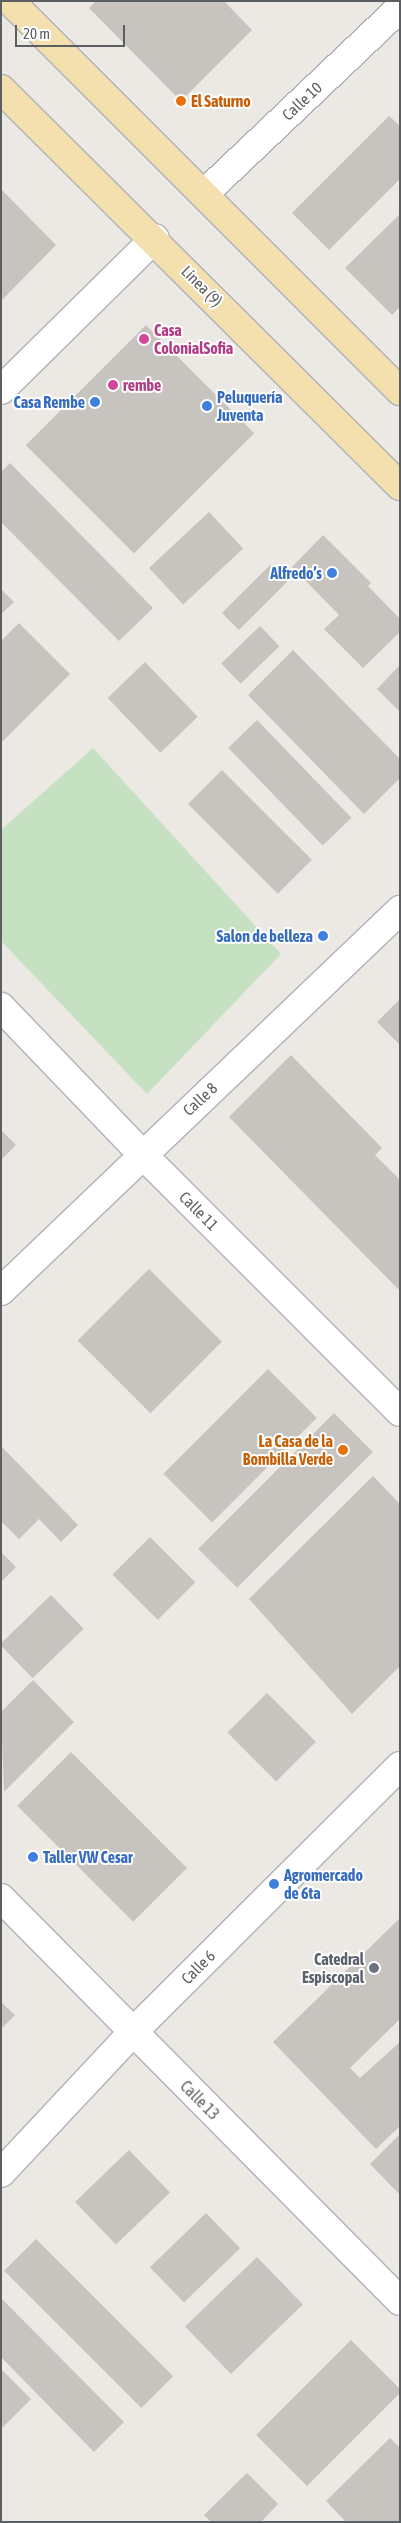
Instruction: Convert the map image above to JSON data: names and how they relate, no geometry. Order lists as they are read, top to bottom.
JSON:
{
  "streets": {
    "main road": ["Línea (9)"],
    "street": [
      "Calle 10",
      "Calle 8",
      "Calle 11",
      "Calle 6",
      "Calle 13"
    ]
  },
  "crossings": [
    ["Calle 8", "Calle 11"],
    ["Calle 6", "Calle 13"]
  ],
  "places": [
    "El Saturno",
    "Casa ColonialSofia",
    "rembe",
    "Casa Rembe",
    "Peluquería Juventa",
    "Alfredo’s",
    "Salon de belleza",
    "La Casa de la Bombilla Verde",
    "Taller VW Cesar",
    "Agromercado de 6ta",
    "Catedral Espiscopal"
  ],
  "scale_bar": "20 m"
}
